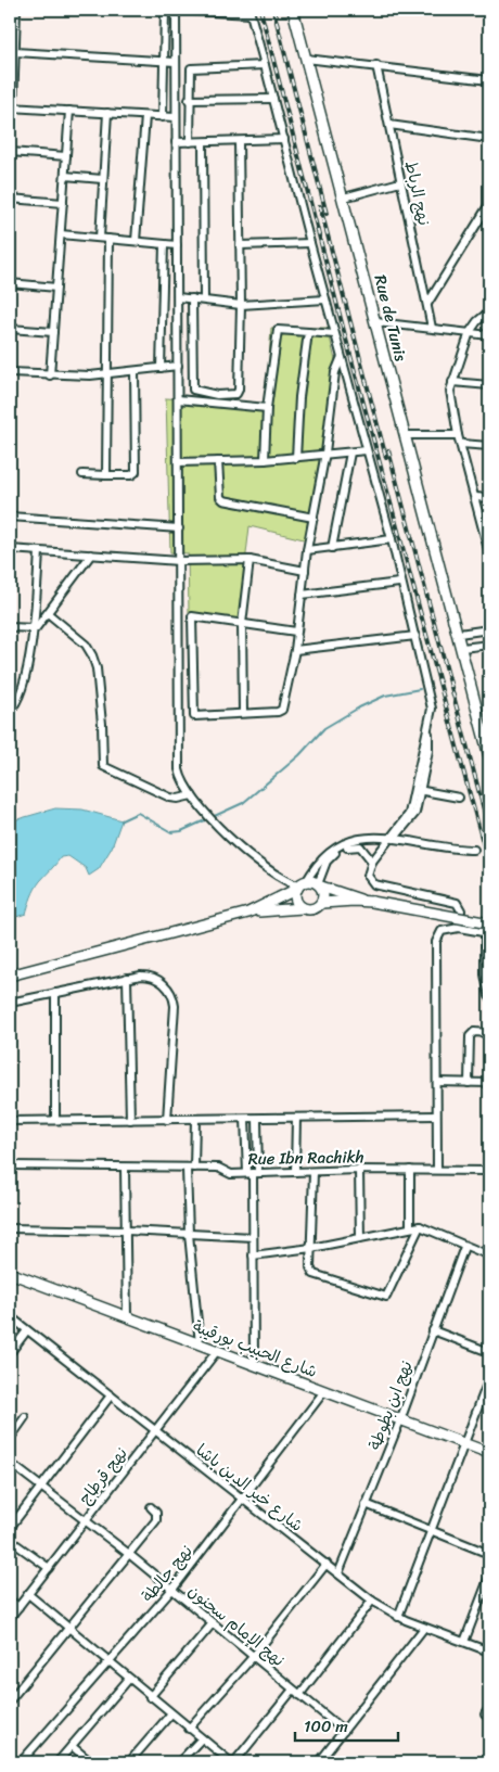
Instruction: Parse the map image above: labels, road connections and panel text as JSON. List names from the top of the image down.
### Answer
{
  "streets": {
    "street": [
      "نهج الرباط",
      "Rue de Tunis",
      "Rue Ibn Rachikh",
      "شارع الحبيب بورقيبة",
      "نهج ابن بطوطة",
      "نهج قرطاج",
      "شارع خير الدين باشا",
      "نهج جالطة",
      "نهج الإمام سحنون"
    ]
  },
  "crossings": [
    ["شارع الحبيب بورقيبة", "نهج ابن بطوطة"],
    ["شارع الحبيب بورقيبة", "نهج قرطاج"],
    ["شارع الحبيب بورقيبة", "نهج جالطة"],
    ["نهج ابن بطوطة", "شارع خير الدين باشا"],
    ["نهج قرطاج", "شارع خير الدين باشا"],
    ["نهج قرطاج", "نهج الإمام سحنون"],
    ["شارع خير الدين باشا", "نهج جالطة"],
    ["نهج جالطة", "نهج الإمام سحنون"]
  ],
  "scale_bar": "100 m"
}
